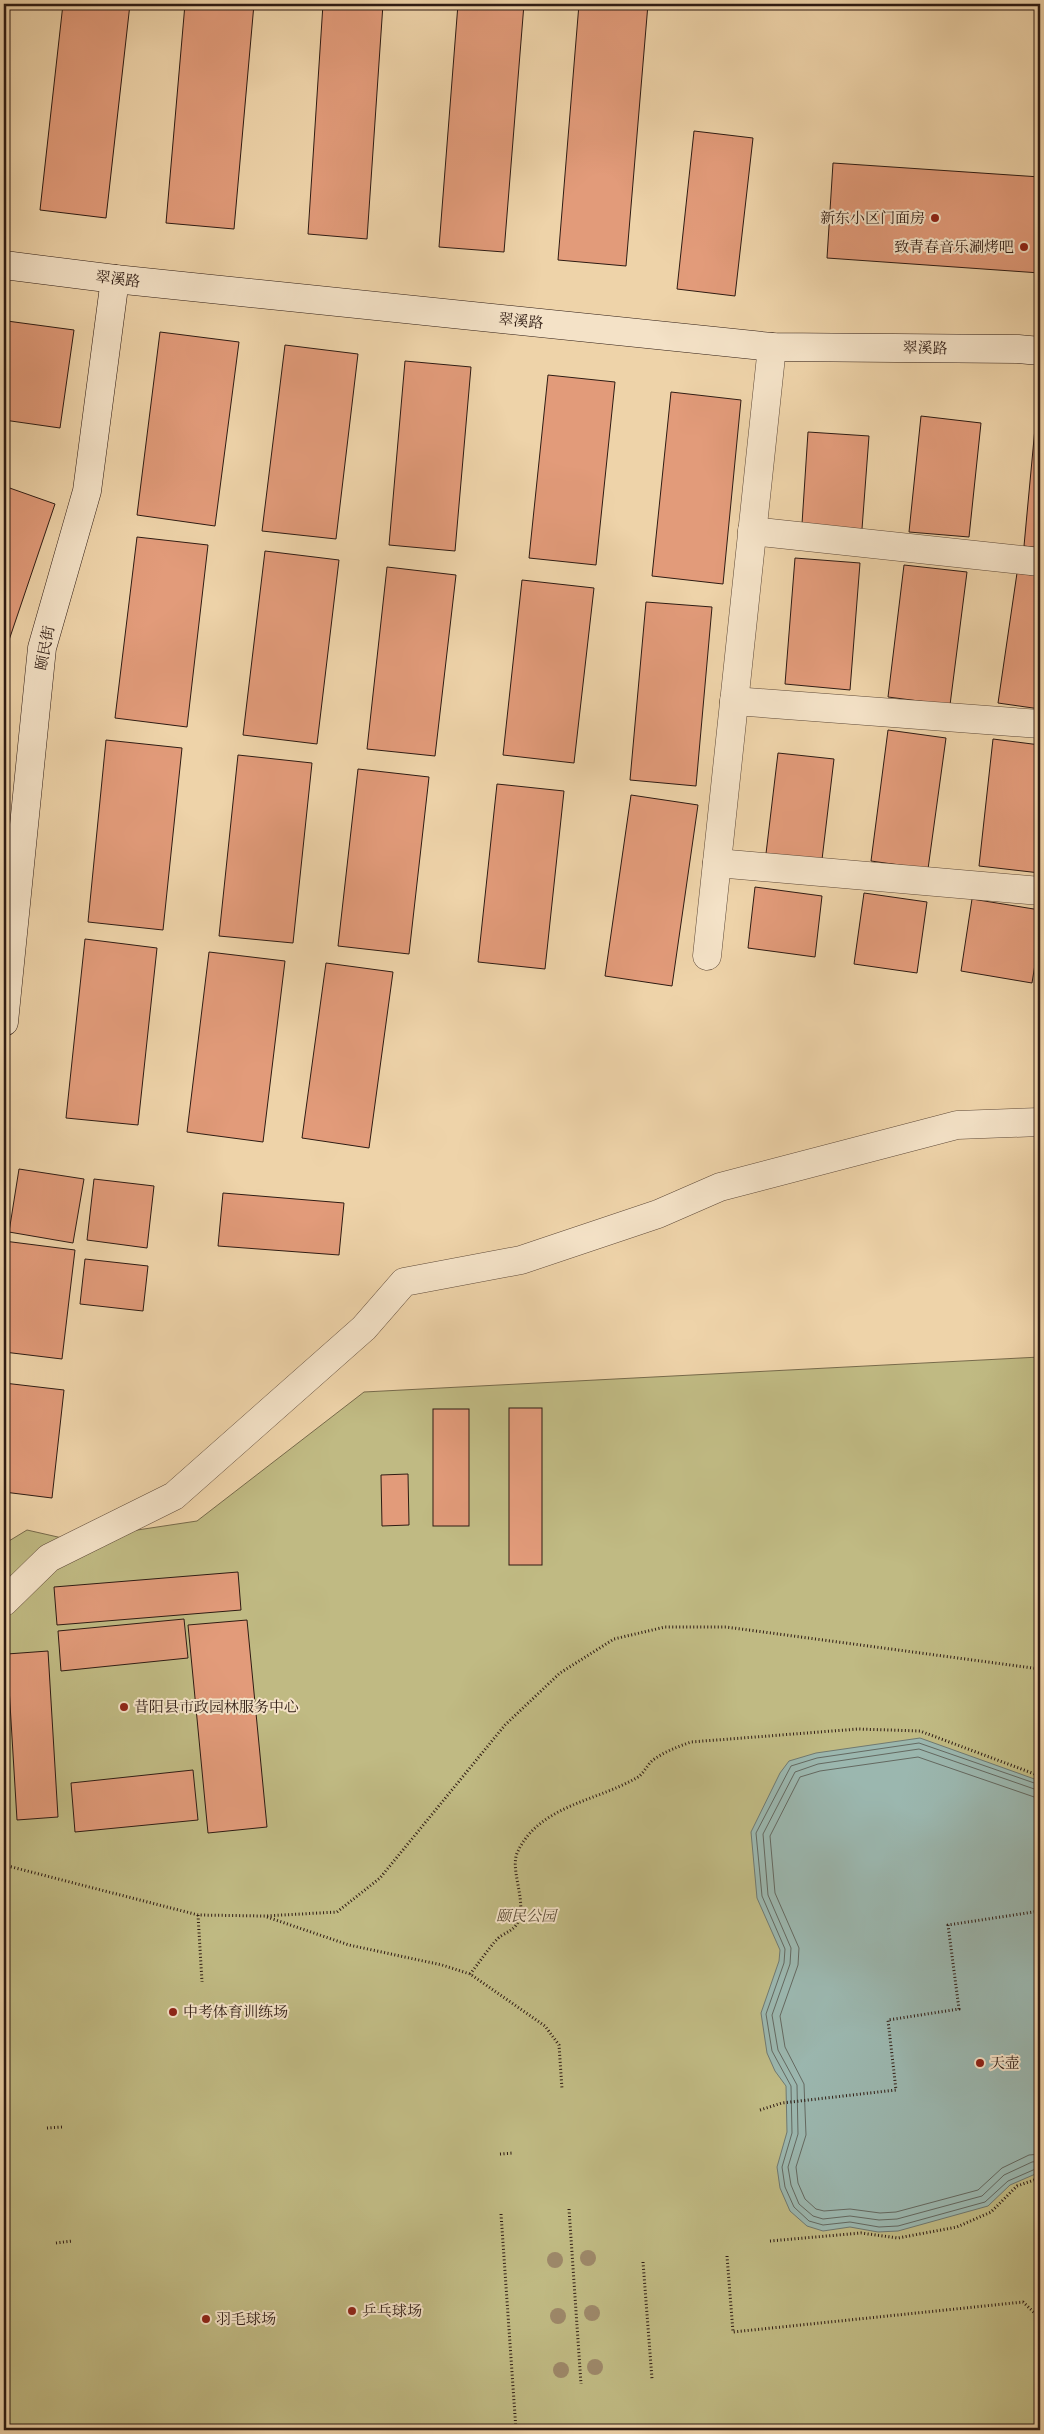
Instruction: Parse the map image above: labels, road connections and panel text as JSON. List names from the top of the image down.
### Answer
{
  "streets": {
    "street": ["翠溪路", "颐民街"]
  },
  "crossings": [
    ["翠溪路", "颐民街"]
  ],
  "parks": ["颐民公园"],
  "places": [
    "新东小区门面房",
    "致青春音乐涮烤吧",
    "昔阳县市政园林服务中心",
    "中考体育训练场",
    "天壶",
    "乒乓球场",
    "羽毛球场"
  ]
}
